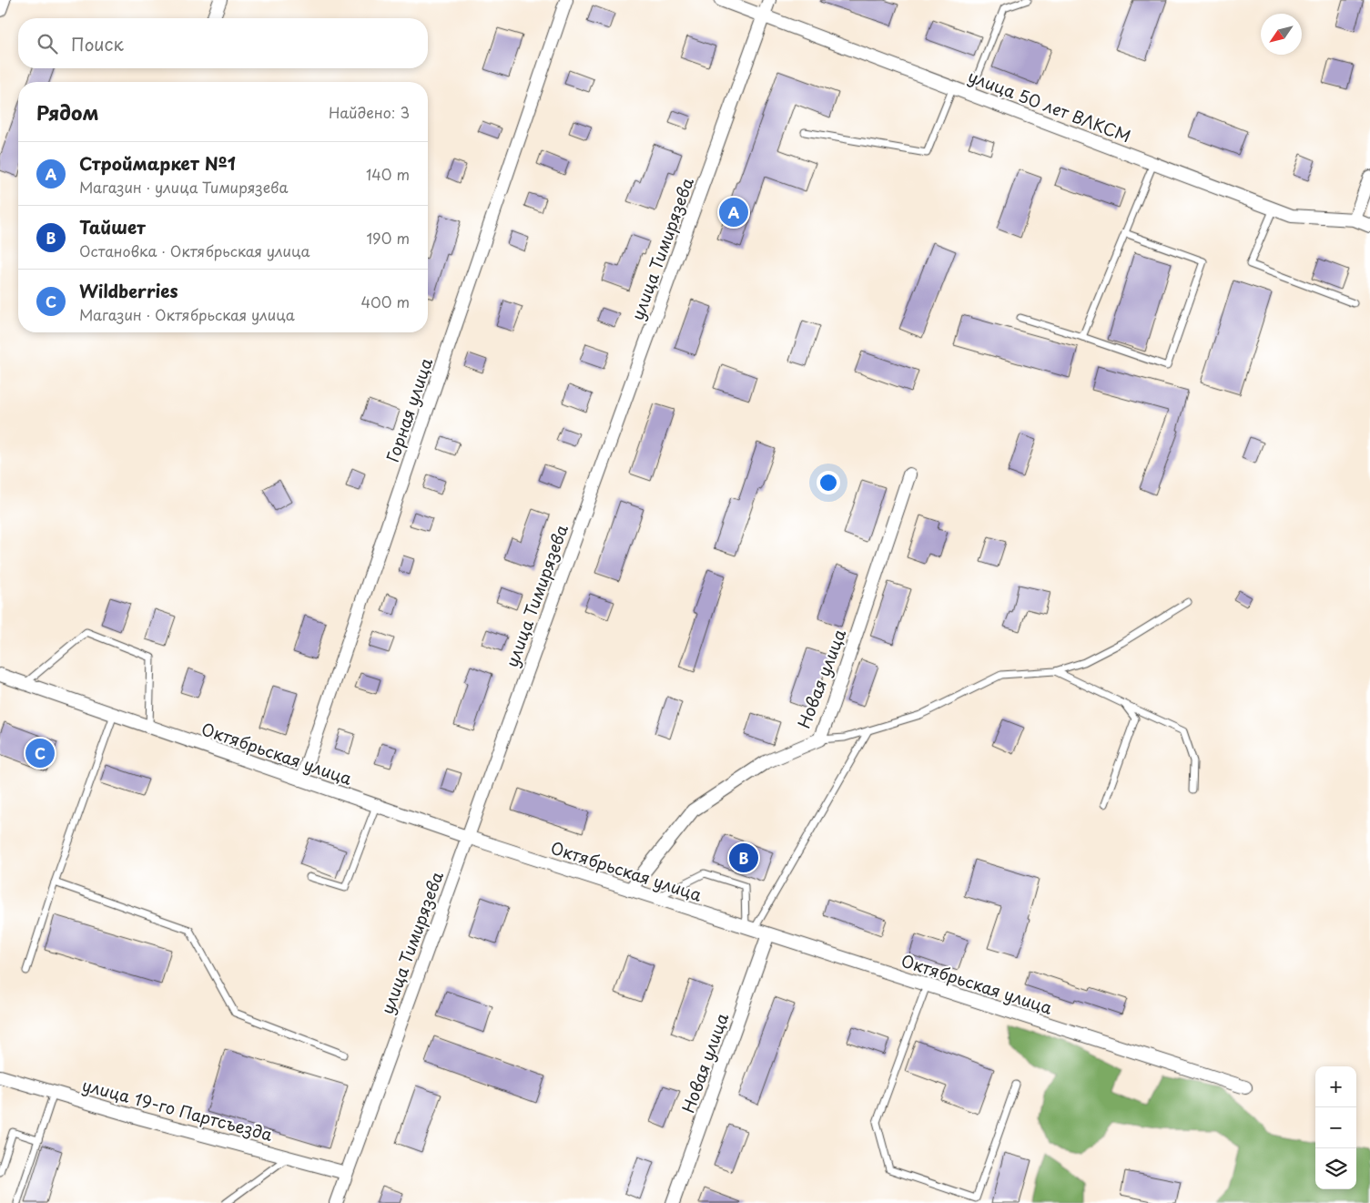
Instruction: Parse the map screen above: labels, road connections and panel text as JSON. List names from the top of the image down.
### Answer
{
  "streets": {
    "street": [
      "улица 50 лет ВЛКСМ",
      "улица Тимирязева",
      "Горная улица",
      "Новая улица",
      "Октябрьская улица",
      "улица 19-го Партсъезда"
    ]
  },
  "crossings": [
    ["улица 50 лет ВЛКСМ", "улица Тимирязева"],
    ["улица Тимирязева", "Октябрьская улица"],
    ["улица Тимирязева", "улица 19-го Партсъезда"],
    ["Горная улица", "Октябрьская улица"],
    ["Новая улица", "Октябрьская улица"]
  ],
  "north": "bottom left",
  "page": {
    "search": "Поиск",
    "heading": ["Рядом", "Найдено: 3"],
    "list": [
      {
        "mark": "A",
        "name": "Строймаркет №1",
        "note": "Магазин · улица Тимирязева",
        "value": "140 m"
      },
      {
        "mark": "B",
        "name": "Тайшет",
        "note": "Остановка · Октябрьская улица",
        "value": "190 m"
      },
      {
        "mark": "C",
        "name": "Wildberries",
        "note": "Магазин · Октябрьская улица",
        "value": "400 m"
      }
    ],
    "pins": ["A", "C", "B"],
    "map_buttons": ["+", "−"]
  }
}
